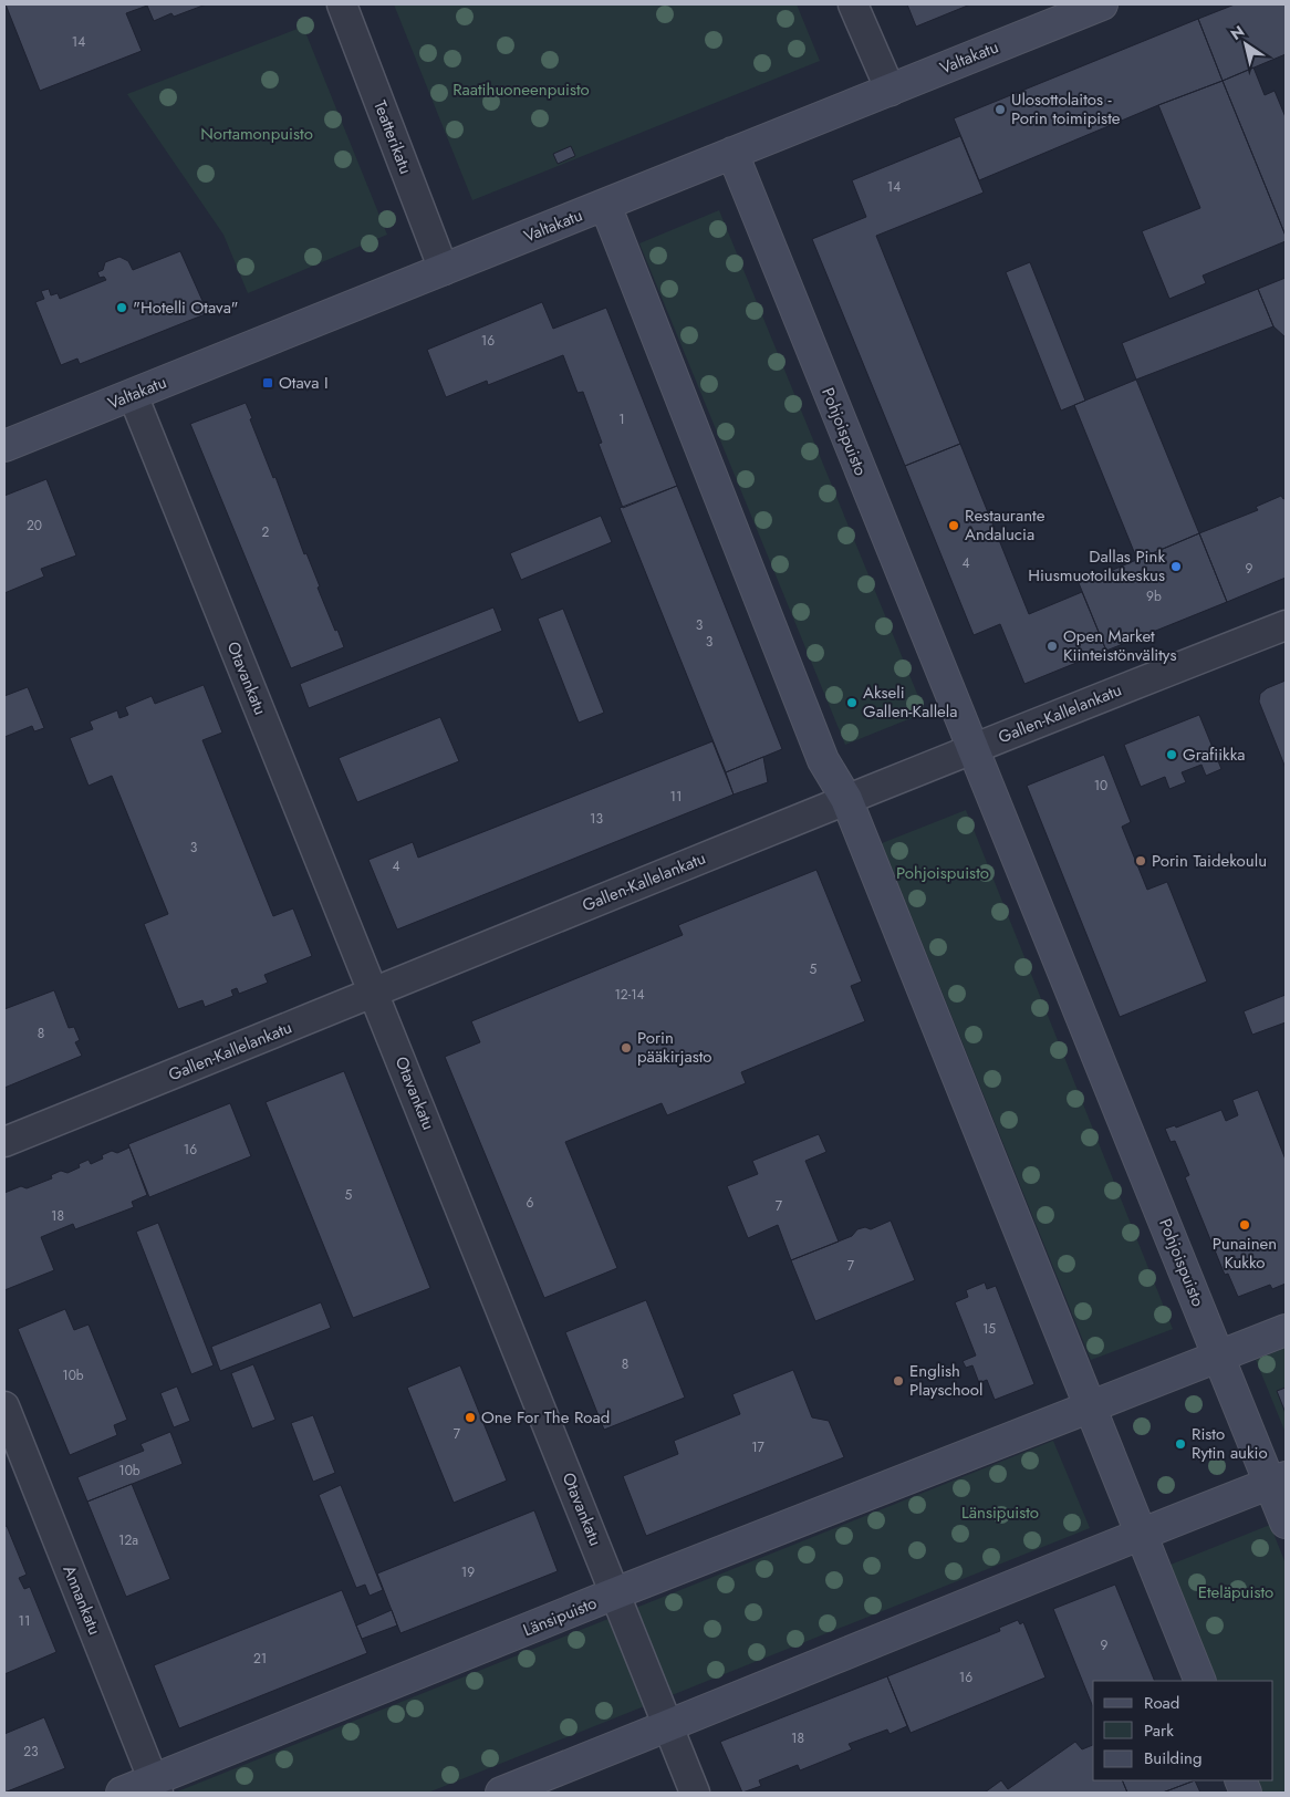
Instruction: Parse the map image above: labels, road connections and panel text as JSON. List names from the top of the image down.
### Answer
{
  "streets": {
    "street": [
      "Valtakatu",
      "Teatterikatu",
      "Pohjoispuisto",
      "Otavankatu",
      "Gallen-Kallelankatu",
      "Annankatu",
      "Länsipuisto"
    ]
  },
  "crossings": [
    ["Valtakatu", "Teatterikatu"],
    ["Valtakatu", "Pohjoispuisto"],
    ["Valtakatu", "Otavankatu"],
    ["Pohjoispuisto", "Gallen-Kallelankatu"],
    ["Pohjoispuisto", "Länsipuisto"],
    ["Otavankatu", "Gallen-Kallelankatu"],
    ["Otavankatu", "Länsipuisto"],
    ["Annankatu", "Länsipuisto"]
  ],
  "parks": [
    "Raatihuoneenpuisto",
    "Nortamonpuisto",
    "Pohjoispuisto",
    "Länsipuisto",
    "Eteläpuisto"
  ],
  "places": {
    "other": [
      "Ulosottolaitos - Porin toimipiste",
      "\"Hotelli Otava\"",
      "Restaurante Andalucia",
      "Dallas Pink Hiusmuotoilukeskus",
      "Open Market Kiinteistönvälitys",
      "Akseli Gallen-Kallela",
      "Grafiikka",
      "Porin Taidekoulu",
      "Porin pääkirjasto",
      "Punainen Kukko",
      "English Playschool",
      "One For The Road",
      "Risto Rytin aukio"
    ],
    "transit": ["Otava I"]
  },
  "house_numbers": [
    "14",
    "14",
    "16",
    "1",
    "20",
    "2",
    "4",
    "9",
    "9b",
    "3",
    "3",
    "10",
    "11",
    "13",
    "3",
    "4",
    "5",
    "12-14",
    "8",
    "16",
    "5",
    "6",
    "7",
    "18",
    "7",
    "15",
    "8",
    "10b",
    "7",
    "17",
    "10b",
    "12a",
    "19",
    "11",
    "9",
    "21",
    "16",
    "18",
    "23"
  ],
  "legend": ["Road", "Park", "Building"],
  "north": "top left"
}
